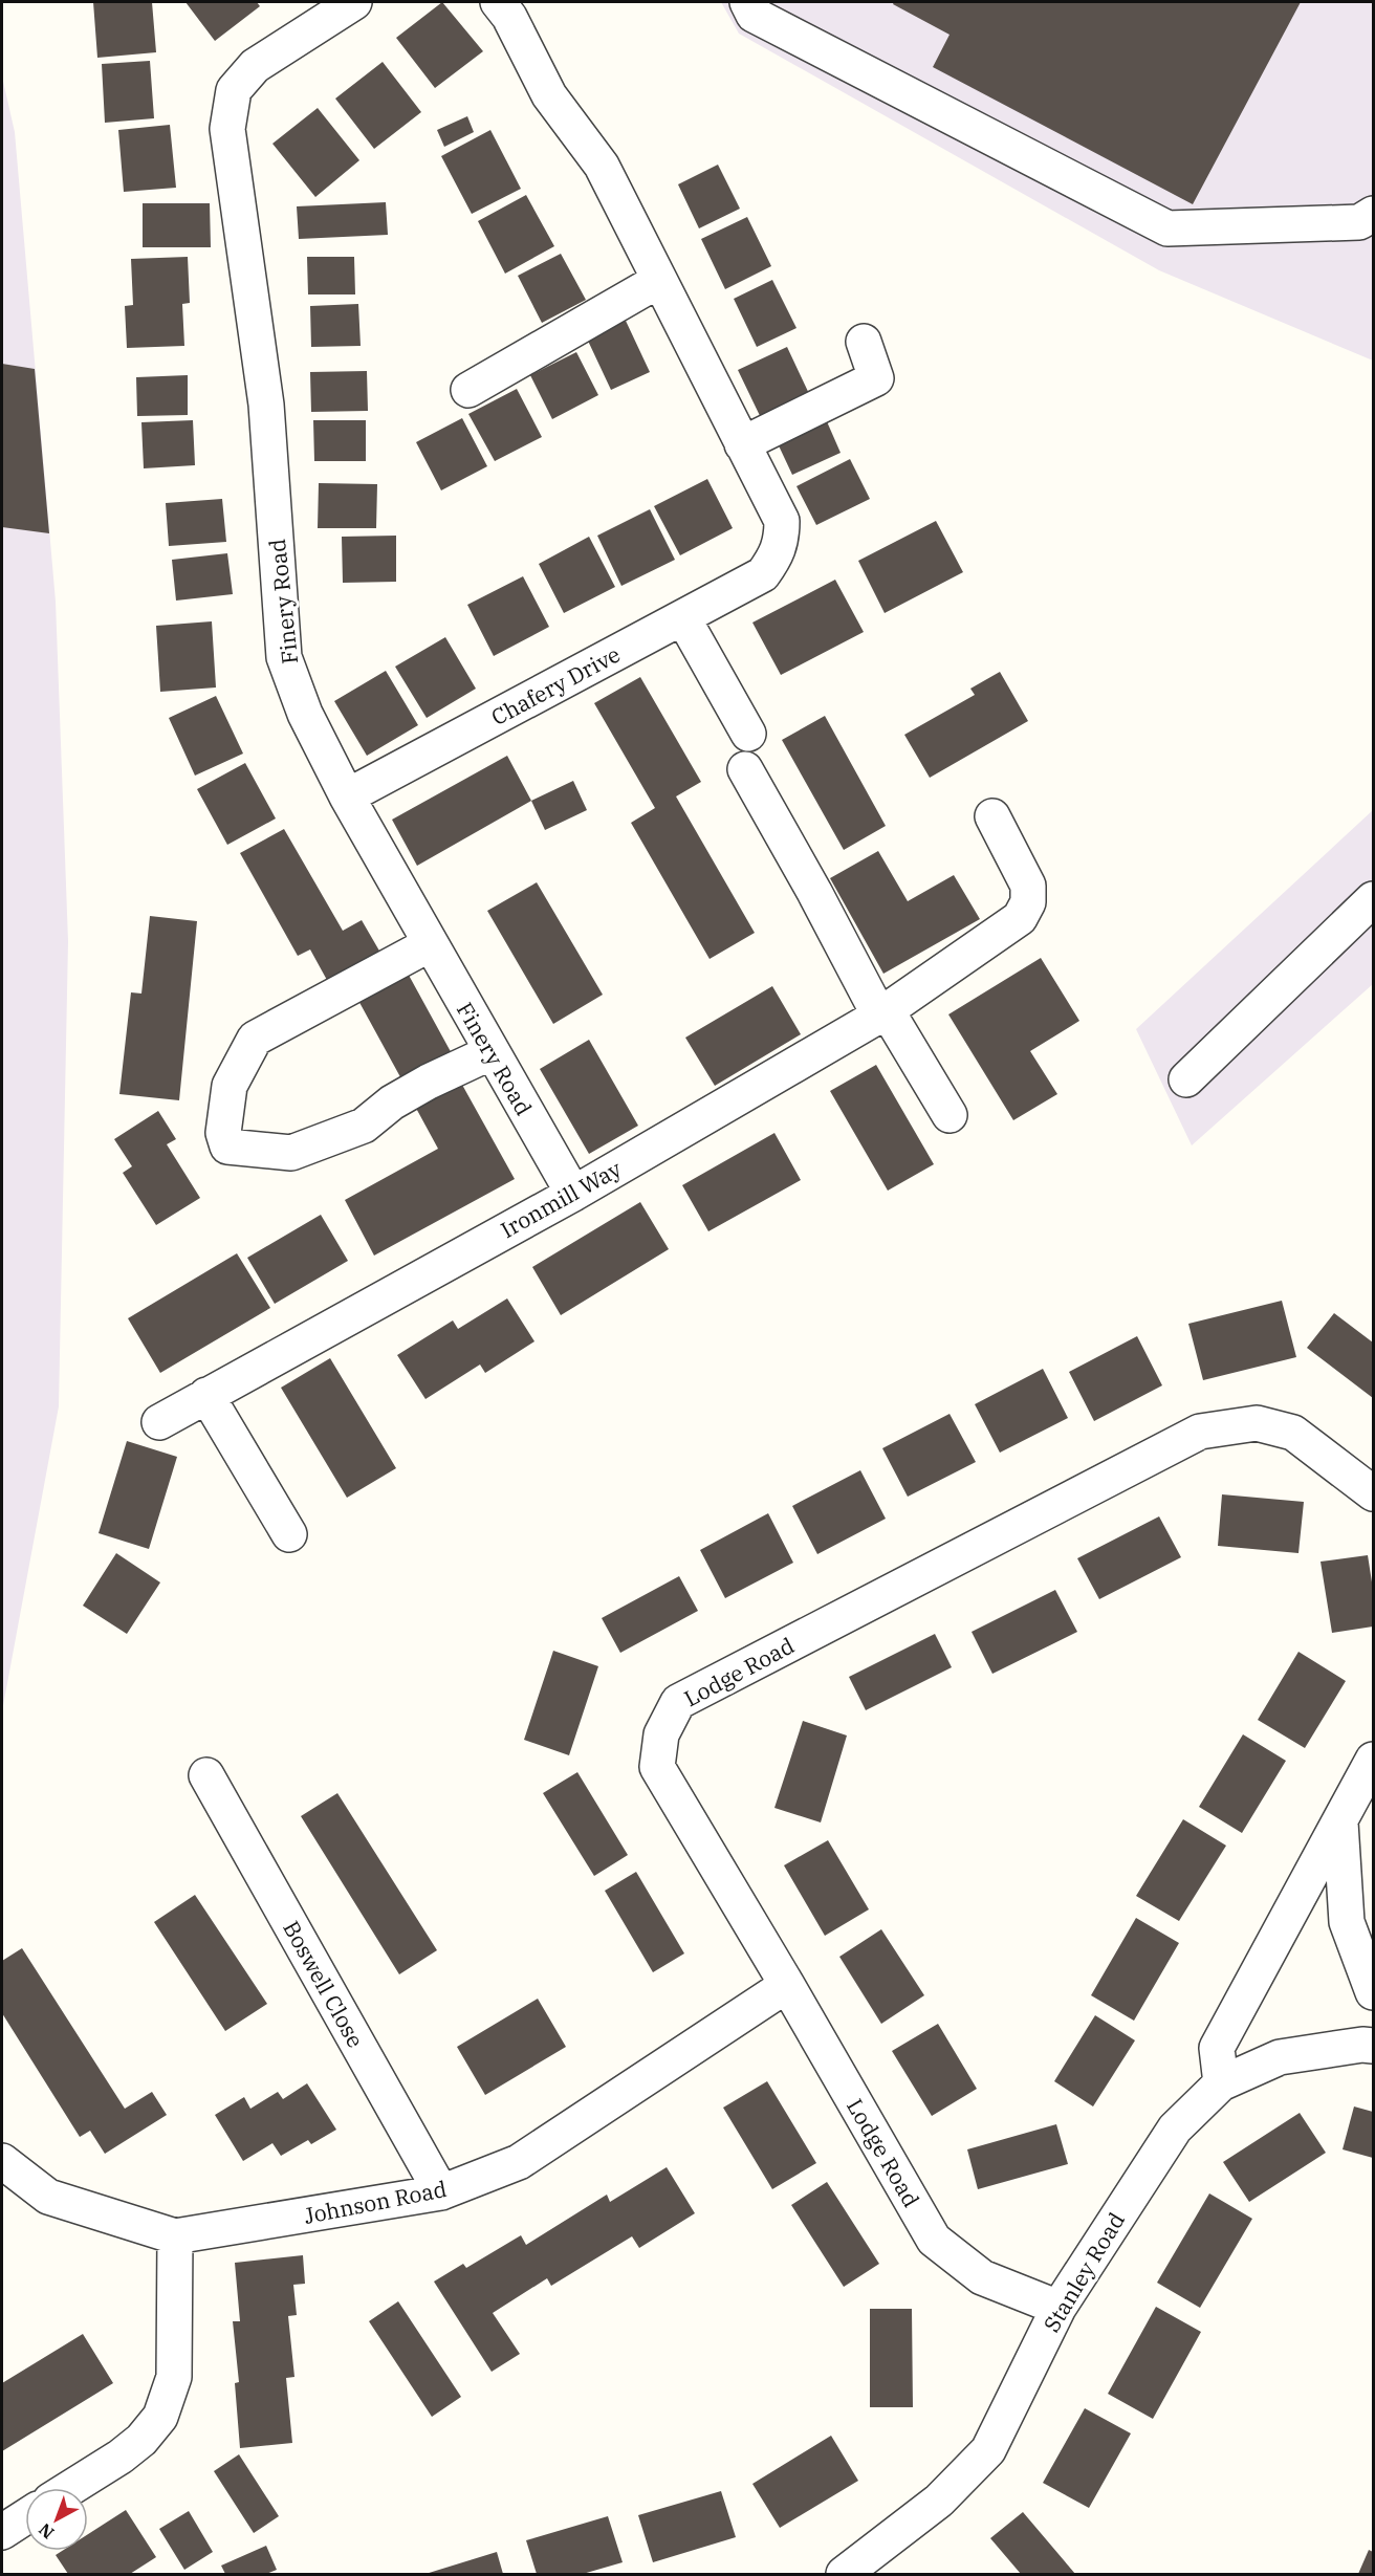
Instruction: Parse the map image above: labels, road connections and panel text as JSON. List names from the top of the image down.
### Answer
{
  "streets": {
    "street": [
      "Finery Road",
      "Chafery Drive",
      "Ironmill Way",
      "Lodge Road",
      "Boswell Close",
      "Johnson Road",
      "Stanley Road"
    ]
  },
  "crossings": [
    ["Finery Road", "Chafery Drive"],
    ["Finery Road", "Ironmill Way"],
    ["Lodge Road", "Johnson Road"],
    ["Lodge Road", "Stanley Road"],
    ["Boswell Close", "Johnson Road"]
  ],
  "north": "bottom left"
}
